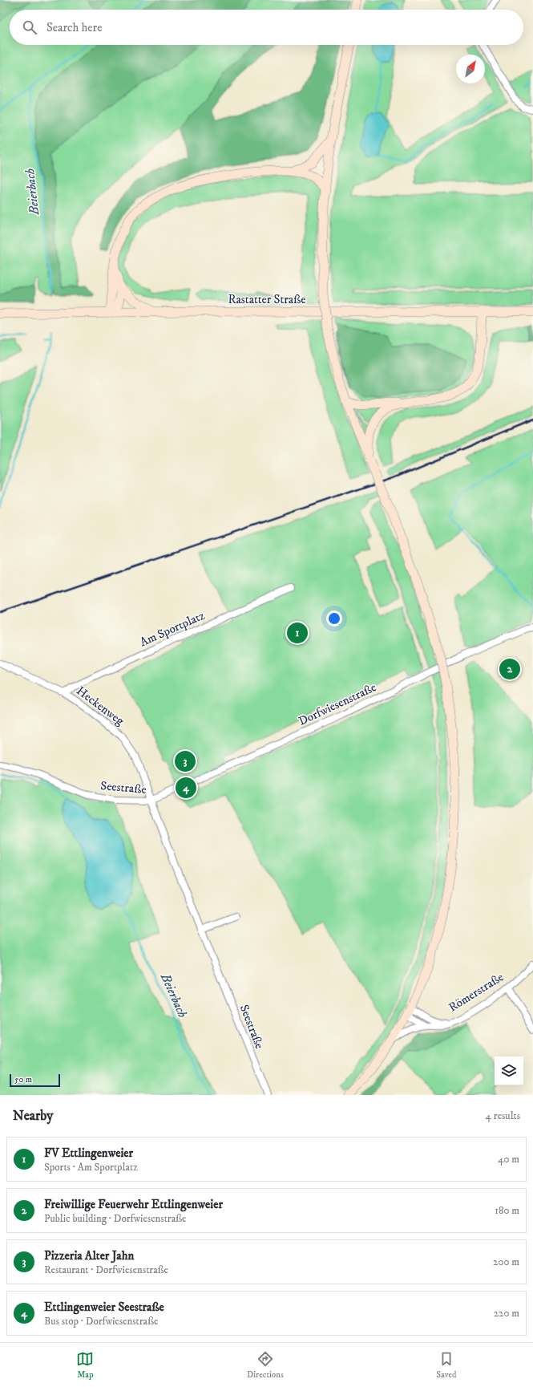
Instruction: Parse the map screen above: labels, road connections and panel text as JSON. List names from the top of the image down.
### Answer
{
  "streets": {
    "main road": ["Rastatter Straße", "Römerstraße"],
    "street": [
      "Am Sportplatz",
      "Dorfwiesenstraße",
      "Heckenweg",
      "Seestraße"
    ]
  },
  "crossings": [
    ["Am Sportplatz", "Heckenweg"],
    ["Dorfwiesenstraße", "Heckenweg"],
    ["Dorfwiesenstraße", "Seestraße"],
    ["Heckenweg", "Seestraße"]
  ],
  "water": ["Beierbach"],
  "scale_bar": "50 m",
  "north": "top right",
  "page": {
    "search": "Search here",
    "pins": [
      "1",
      "2",
      "3",
      "4"
    ],
    "scale": "50 m",
    "heading": ["Nearby", "4 results"],
    "list": [
      {
        "mark": "1",
        "name": "FV Ettlingenweier",
        "note": "Sports · Am Sportplatz",
        "value": "40 m"
      },
      {
        "mark": "2",
        "name": "Freiwillige Feuerwehr Ettlingenweier",
        "note": "Public building · Dorfwiesenstraße",
        "value": "180 m"
      },
      {
        "mark": "3",
        "name": "Pizzeria Alter Jahn",
        "note": "Restaurant · Dorfwiesenstraße",
        "value": "200 m"
      },
      {
        "mark": "4",
        "name": "Ettlingenweier Seestraße",
        "note": "Bus stop · Dorfwiesenstraße",
        "value": "220 m"
      }
    ],
    "nav": ["Map", "Directions", "Saved"]
  }
}
